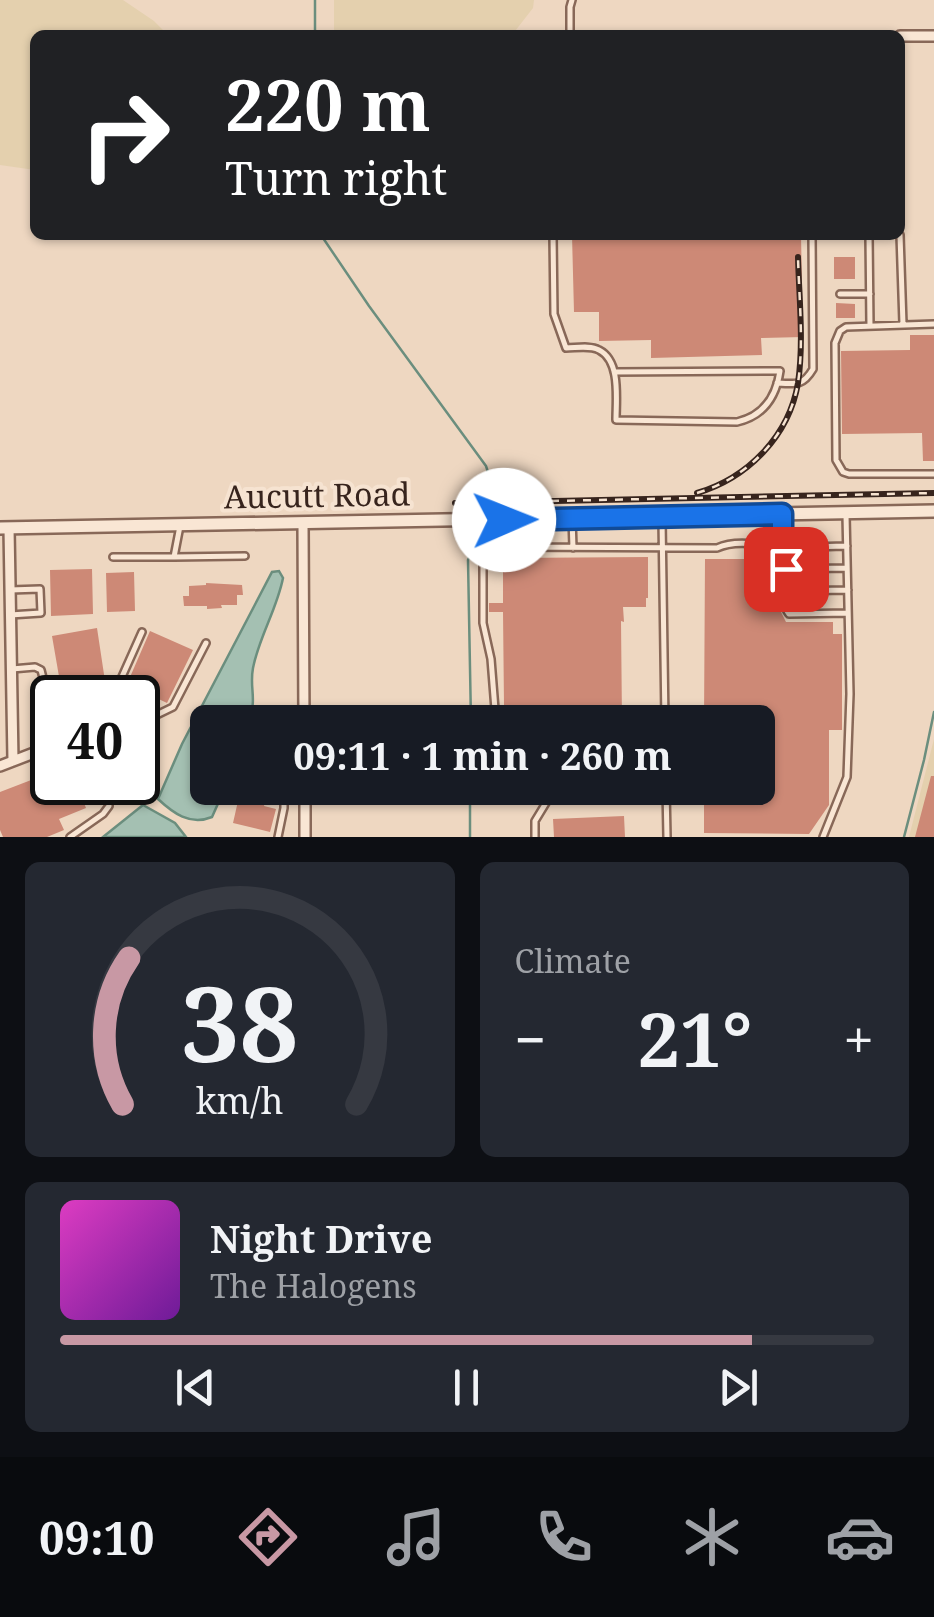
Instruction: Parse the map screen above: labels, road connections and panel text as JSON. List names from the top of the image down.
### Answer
{
  "streets": {
    "street": ["Aucutt Road"]
  },
  "page": {
    "turn": ["220 m", "Turn right"],
    "limit": "40",
    "trip": "09:11 · 1 min · 260 m",
    "tile": "Climate",
    "heat": ["−", "21°", "+"],
    "song": ["Night Drive", "The Halogens"],
    "tabs": "09:10",
    "gauge": ["38", "km/h"]
  }
}
